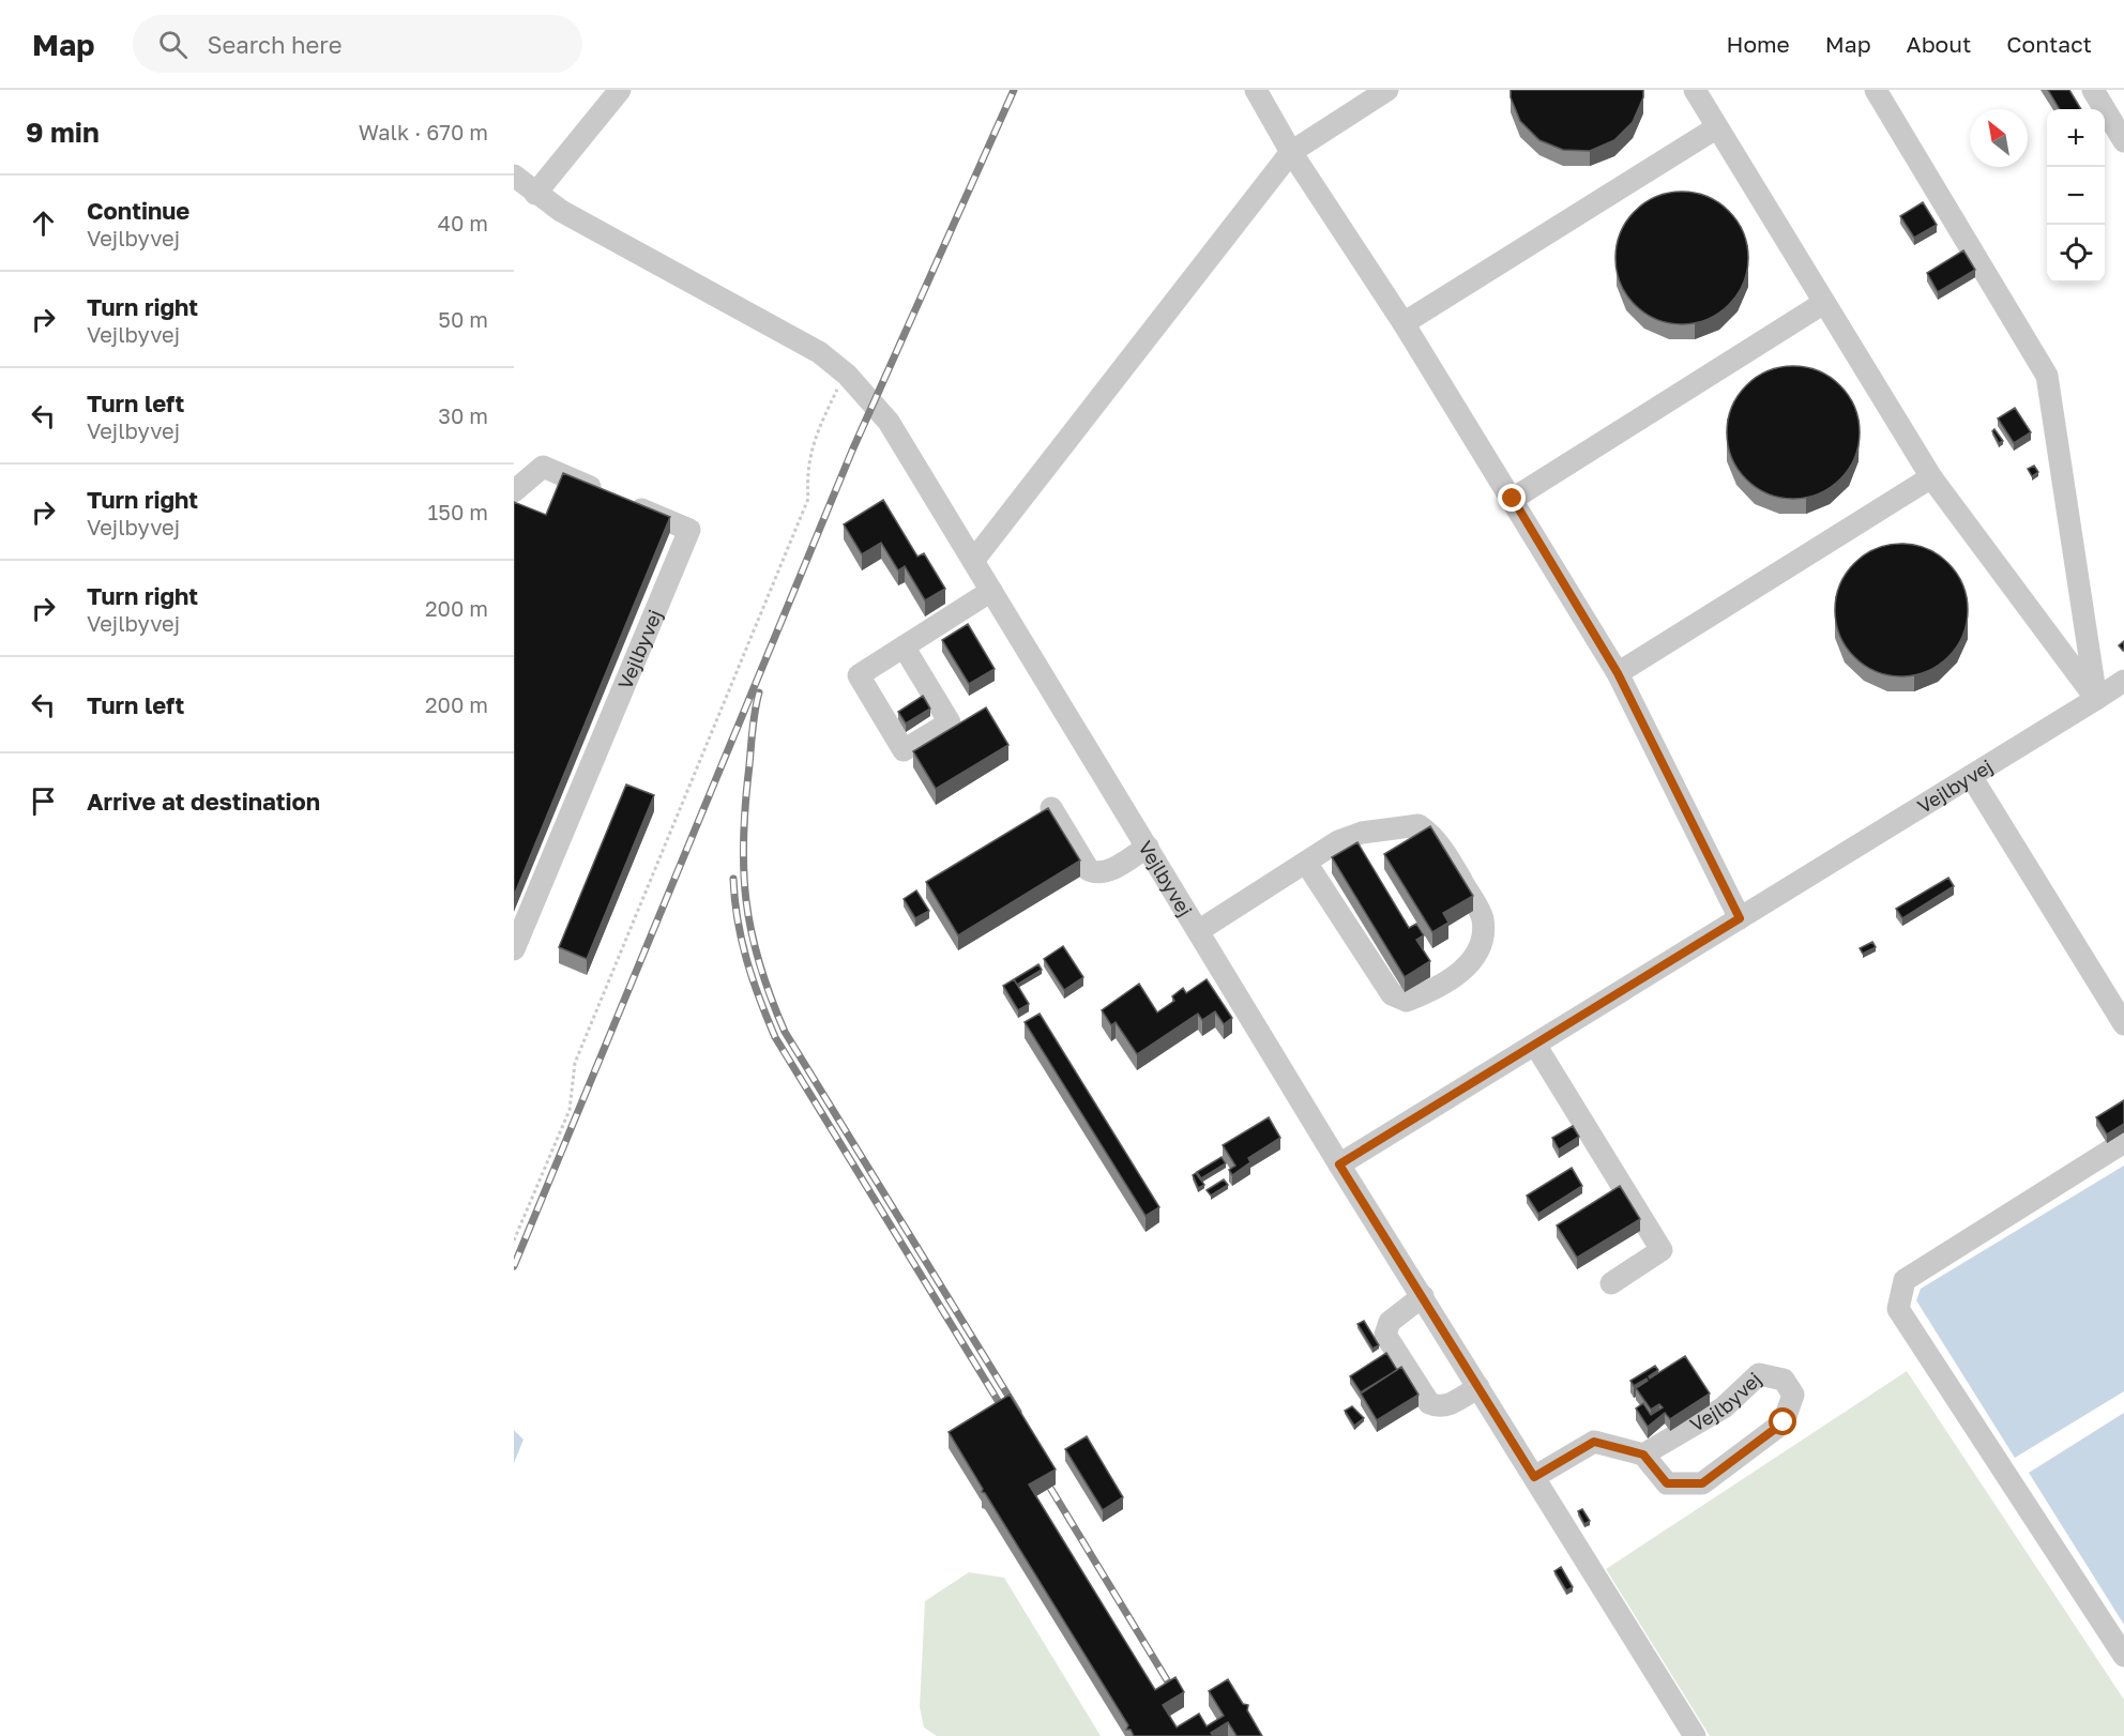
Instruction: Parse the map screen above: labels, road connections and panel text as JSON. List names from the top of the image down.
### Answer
{
  "streets": {
    "street": ["Vejlbyvej"]
  },
  "north": "top left",
  "page": {
    "header": "Map",
    "search": "Search here",
    "nav": [
      "Home",
      "Map",
      "About",
      "Contact"
    ],
    "heading": ["9 min", "Walk · 670 m"],
    "map_buttons": ["+", "−"],
    "list": [
      ["Continue", "Vejlbyvej", "40 m"],
      ["Turn right", "Vejlbyvej", "50 m"],
      ["Turn left", "Vejlbyvej", "30 m"],
      ["Turn right", "Vejlbyvej", "150 m"],
      ["Turn right", "Vejlbyvej", "200 m"],
      ["Turn left", "200 m"],
      "Arrive at destination"
    ]
  }
}
